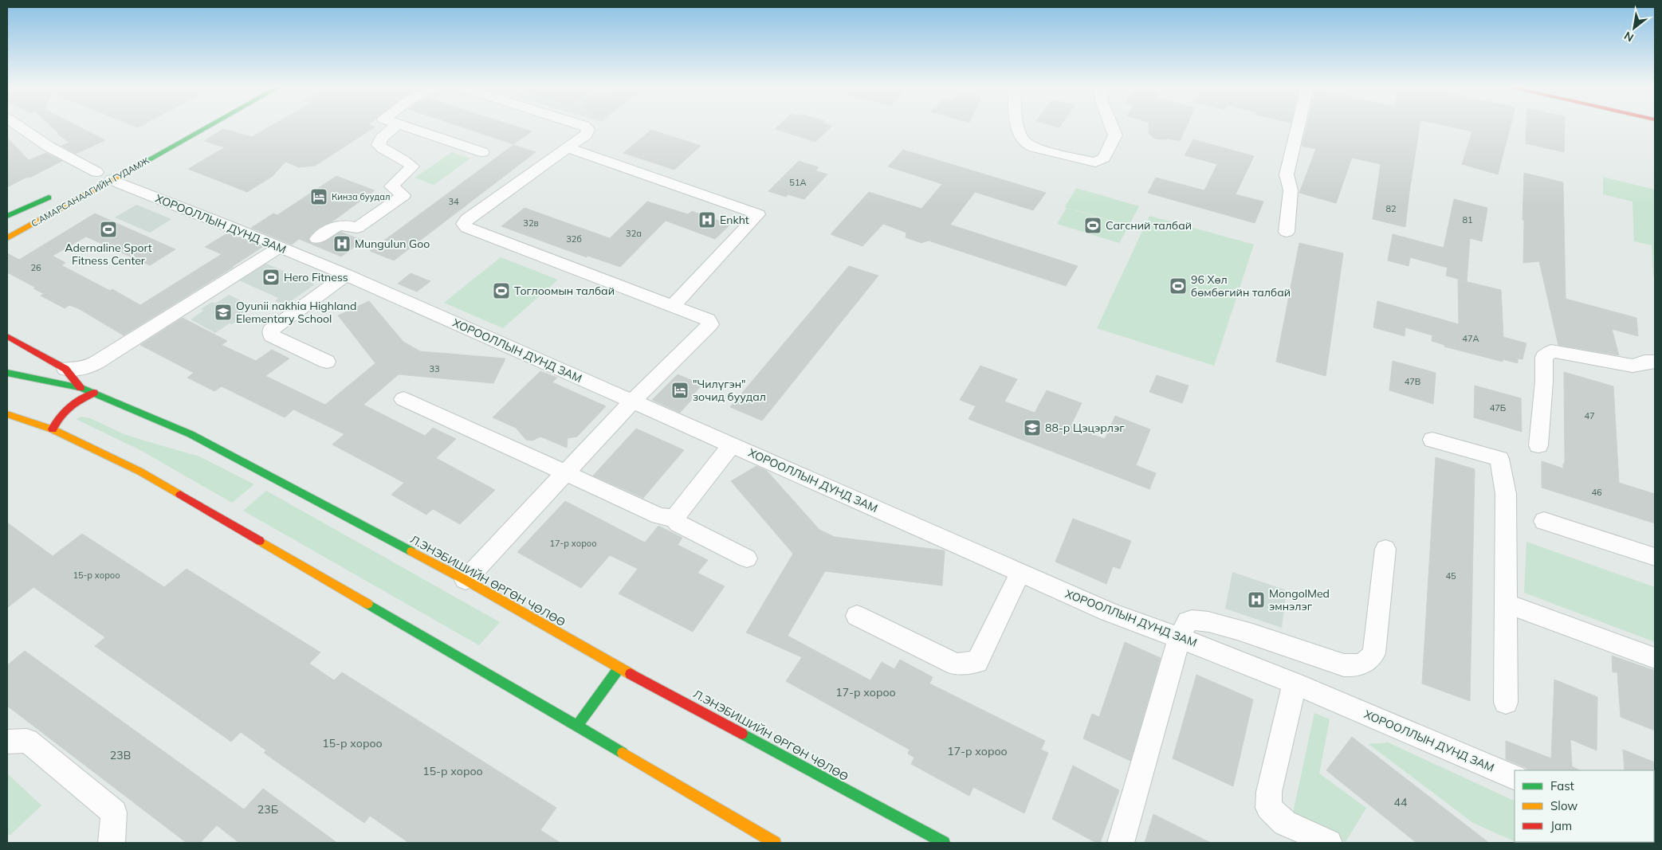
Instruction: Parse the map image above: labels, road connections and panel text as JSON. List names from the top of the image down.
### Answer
{
  "streets": {
    "main road": ["С.АМАРСАНААГИЙН ГУДАМЖ", "Л.ЭНЭБИШИЙН ӨРГӨН ЧӨЛӨӨ"],
    "street": ["ХОРООЛЛЫН ДУНД ЗАМ"]
  },
  "crossings": [
    ["С.АМАРСАНААГИЙН ГУДАМЖ", "ХОРООЛЛЫН ДУНД ЗАМ"]
  ],
  "places": {
    "hotel": ["Кинза буудал", "\"Чилүгэн\" зочид буудал"],
    "hospital": ["Enkht", "Mungulun Goo", "MongolMed эмнэлэг"],
    "sports": [
      "Сагсний талбай",
      "Adernaline Sport Fitness Center",
      "Hero Fitness",
      "96 Хөл бөмбөгийн талбай",
      "Тоглоомын талбай"
    ],
    "school or university": ["Oyunii nakhia Highland Elementary School", "88-р Цэцэрлэг"]
  },
  "house_numbers": [
    "51А",
    "34",
    "82",
    "81",
    "32в",
    "32а",
    "32б",
    "26",
    "47А",
    "33",
    "47В",
    "47Б",
    "47",
    "46",
    "17-р хороо",
    "15-р хороо",
    "45",
    "17-р хороо",
    "15-р хороо",
    "17-р хороо",
    "23В",
    "15-р хороо",
    "44",
    "23Б"
  ],
  "legend": ["Fast", "Slow", "Jam"],
  "north": "bottom left"
}
